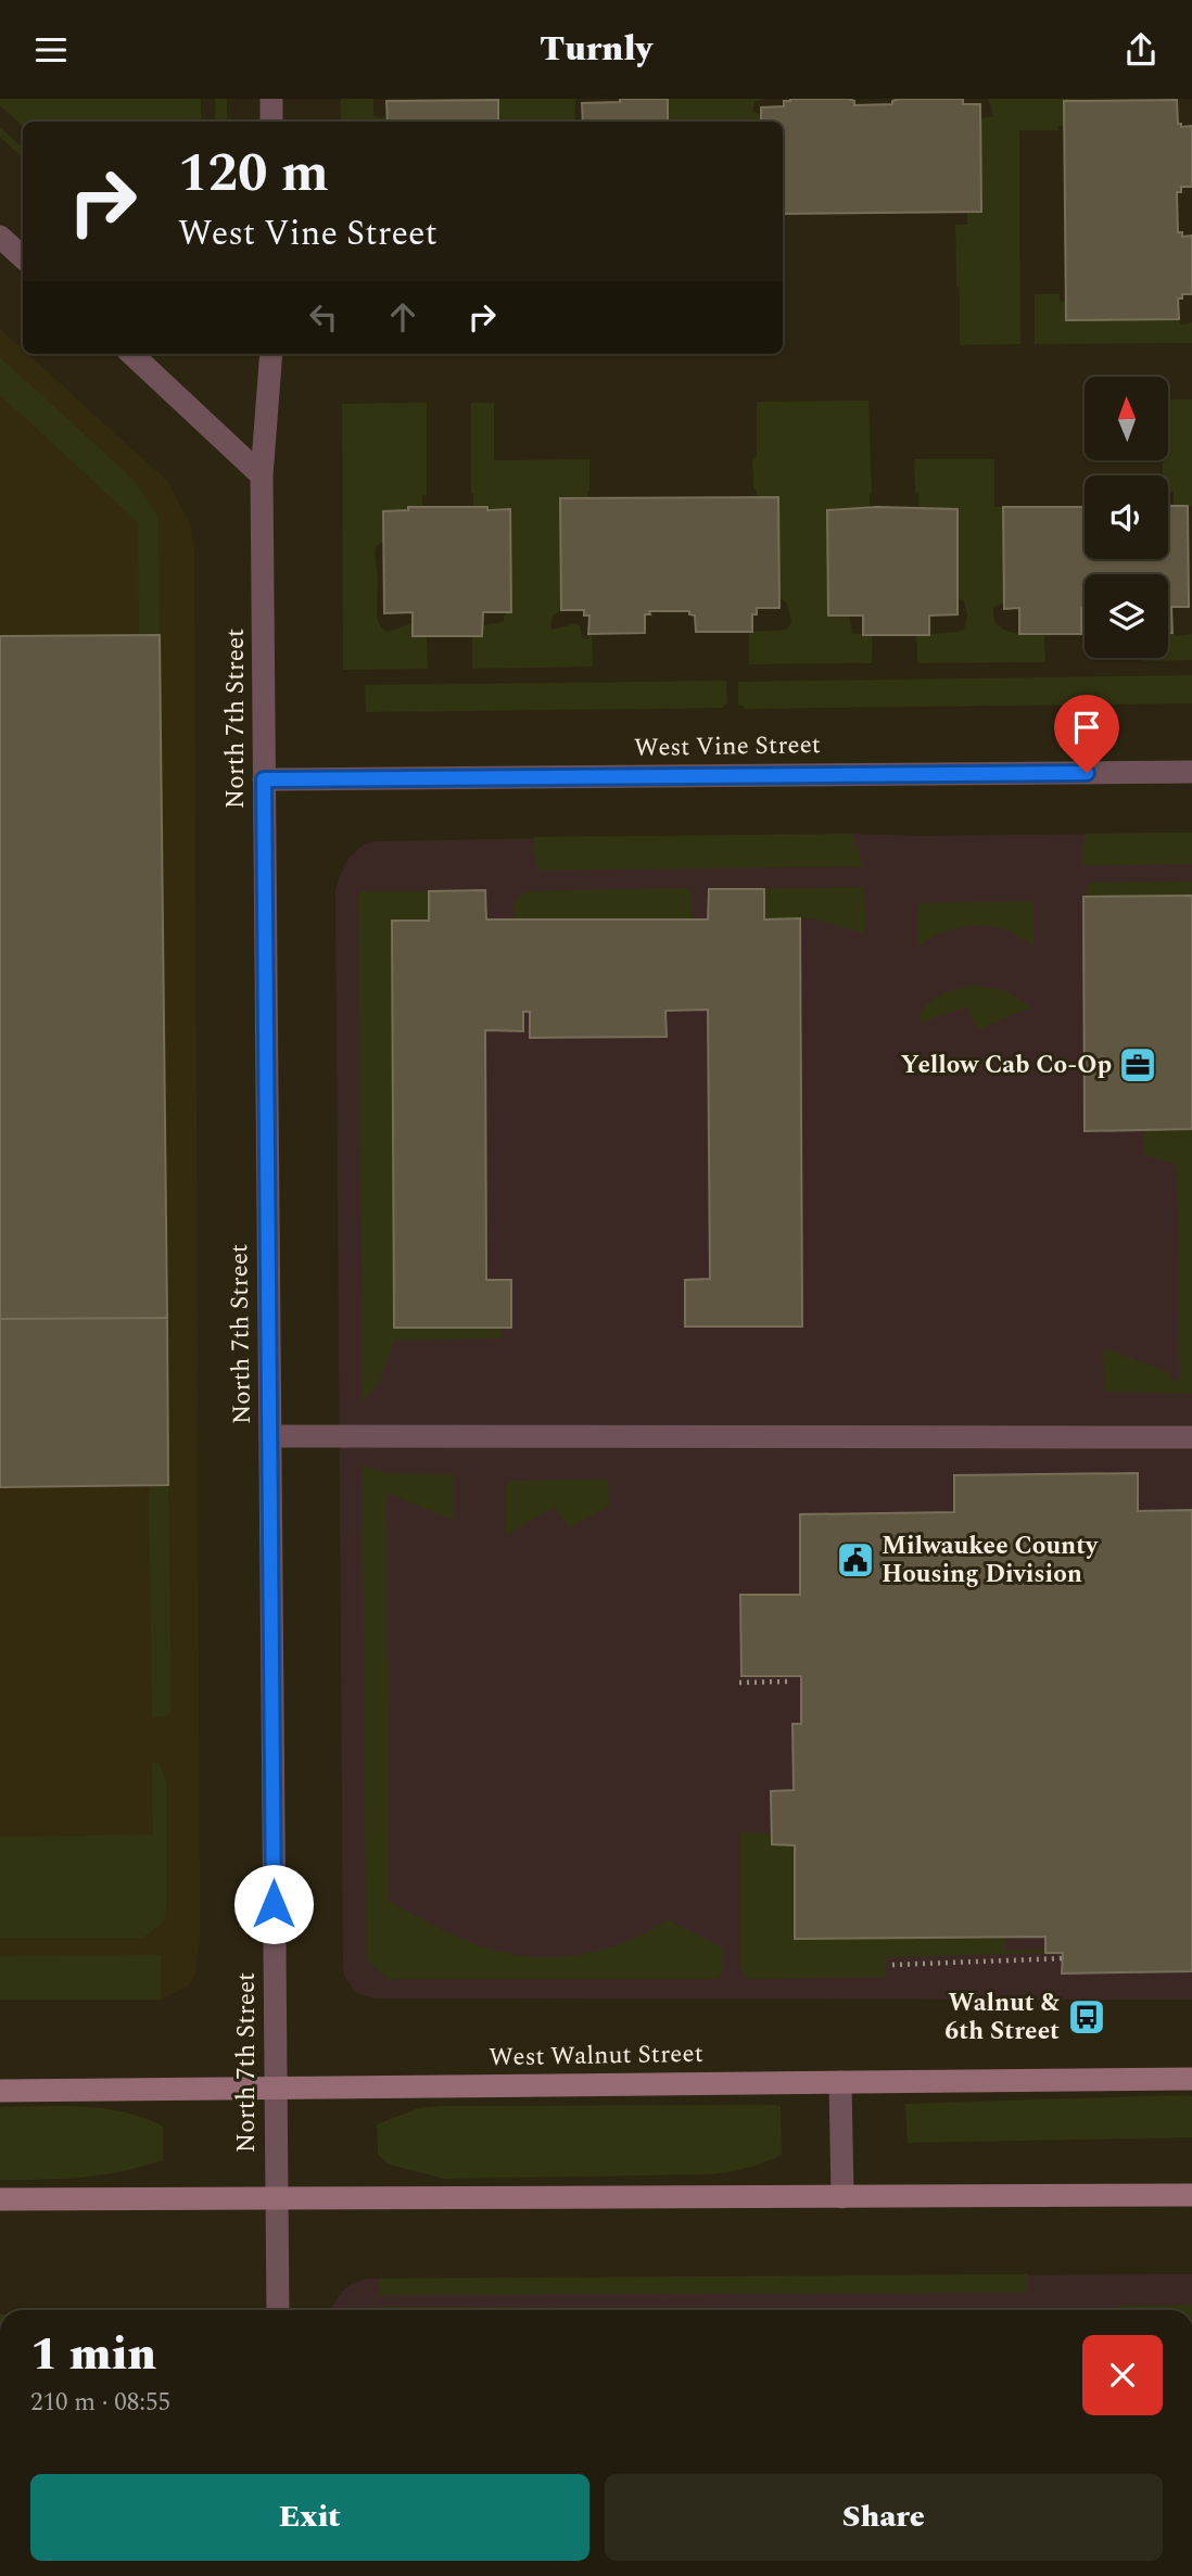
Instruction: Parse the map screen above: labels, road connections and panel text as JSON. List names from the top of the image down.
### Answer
{
  "streets": {
    "main road": ["West Walnut Street"],
    "street": ["North 7th Street", "West Vine Street"]
  },
  "crossings": [
    ["North 7th Street", "West Vine Street"],
    ["North 7th Street", "West Walnut Street"]
  ],
  "places": {
    "office": ["Yellow Cab Co-Op"],
    "public building": ["Milwaukee County Housing Division"],
    "bus stop": ["Walnut & 6th Street"]
  },
  "north": "top",
  "page": {
    "header": "Turnly",
    "turn": ["120 m", "West Vine Street"],
    "heading": ["1 min", "210 m · 08:55"],
    "buttons": ["Exit", "Share"]
  }
}
